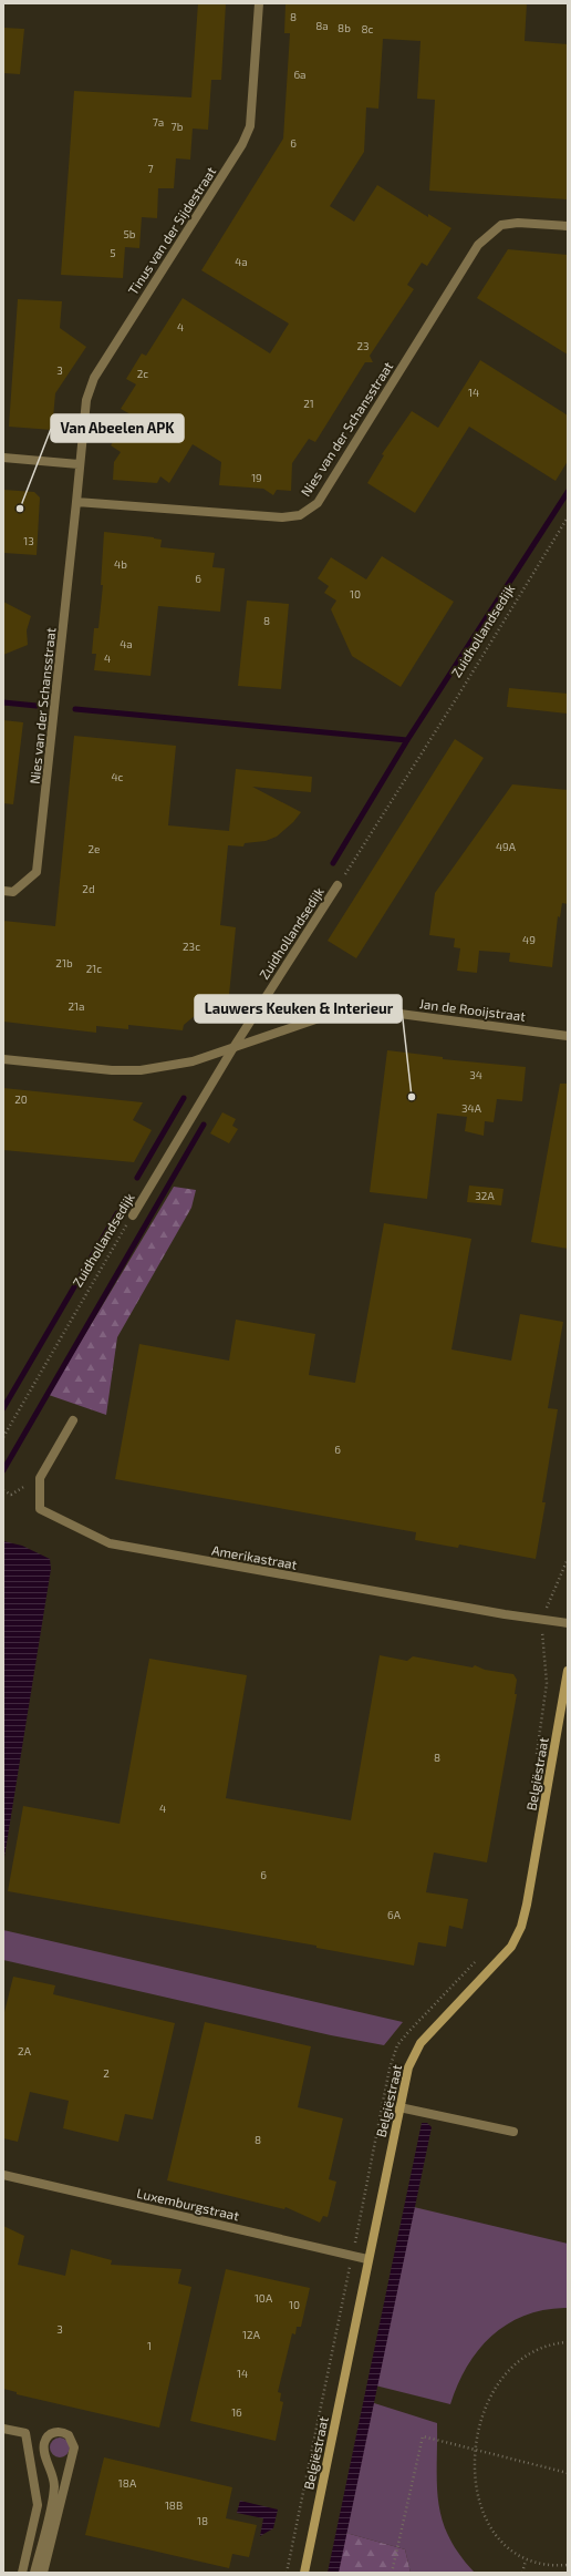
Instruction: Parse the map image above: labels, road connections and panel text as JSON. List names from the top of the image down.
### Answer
{
  "streets": {
    "main road": ["Belgiëstraat"],
    "street": [
      "Tinus van der Sijdestraat",
      "Nies van der Schansstraat",
      "Zuidhollandsedijk",
      "Jan de Rooijstraat",
      "Amerikastraat",
      "Luxemburgstraat"
    ]
  },
  "crossings": [
    ["Tinus van der Sijdestraat", "Nies van der Schansstraat"],
    ["Zuidhollandsedijk", "Jan de Rooijstraat"],
    ["Belgiëstraat", "Luxemburgstraat"]
  ],
  "places": ["Van Abeelen APK", "Lauwers Keuken & Interieur"],
  "house_numbers": [
    "8",
    "8a",
    "8b",
    "8c",
    "6a",
    "7a",
    "7b",
    "6",
    "7",
    "5b",
    "5",
    "4a",
    "4",
    "23",
    "3",
    "2c",
    "14",
    "21",
    "19",
    "13",
    "4b",
    "6",
    "10",
    "8",
    "4a",
    "4",
    "4c",
    "49A",
    "2e",
    "2d",
    "49",
    "23c",
    "21b",
    "21c",
    "21a",
    "34",
    "20",
    "34A",
    "32A",
    "6",
    "8",
    "4",
    "6",
    "6A",
    "2A",
    "2",
    "8",
    "10A",
    "10",
    "3",
    "12A",
    "1",
    "14",
    "16",
    "18A",
    "18B",
    "18"
  ]
}
